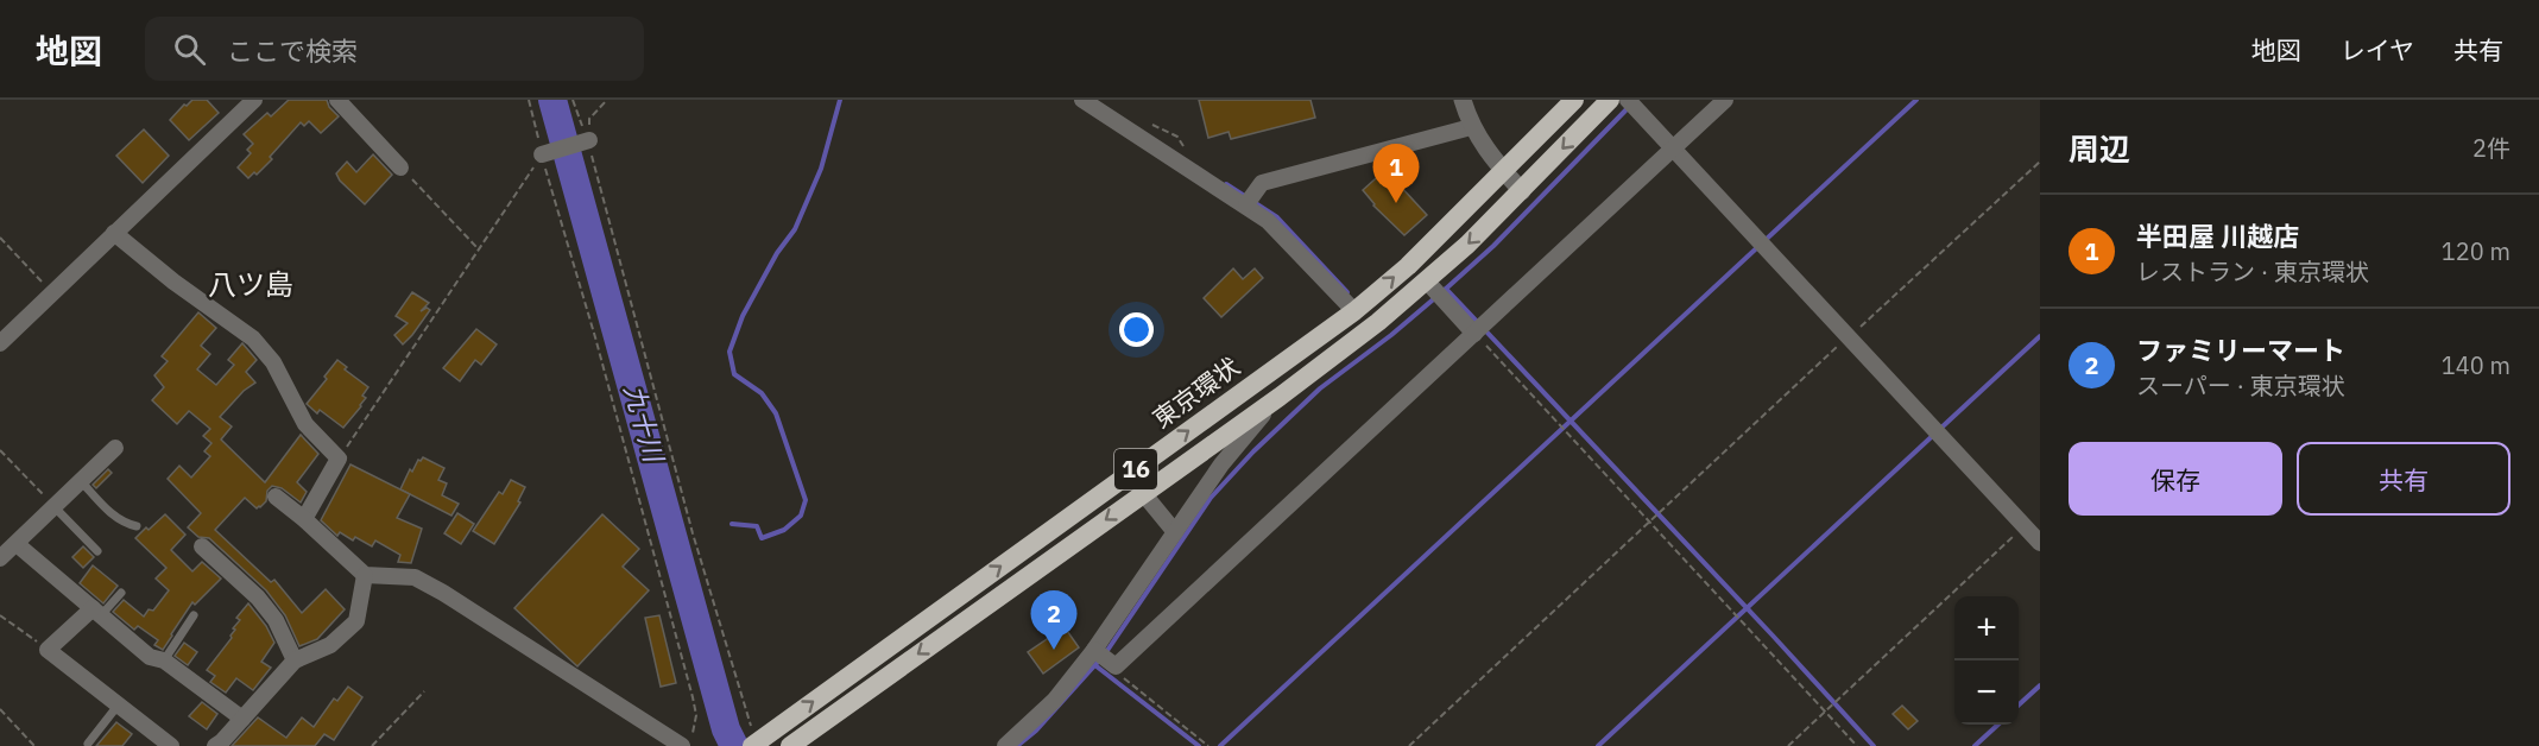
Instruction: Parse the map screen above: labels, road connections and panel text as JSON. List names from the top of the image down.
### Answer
{
  "streets": {
    "highway": ["東京環状", "16"]
  },
  "districts": ["八ツ島"],
  "water": ["九十川"],
  "page": {
    "header": "地図",
    "search": "ここで検索",
    "nav": ["地図", "レイヤ", "共有"],
    "heading": ["周辺", "2件"],
    "pins": ["1", "2"],
    "list": [
      {
        "mark": "1",
        "name": "半田屋 川越店",
        "note": "レストラン · 東京環状",
        "value": "120 m"
      },
      {
        "mark": "2",
        "name": "ファミリーマート",
        "note": "スーパー · 東京環状",
        "value": "140 m"
      }
    ],
    "buttons": ["保存", "共有"],
    "map_buttons": ["+", "−"]
  }
}
